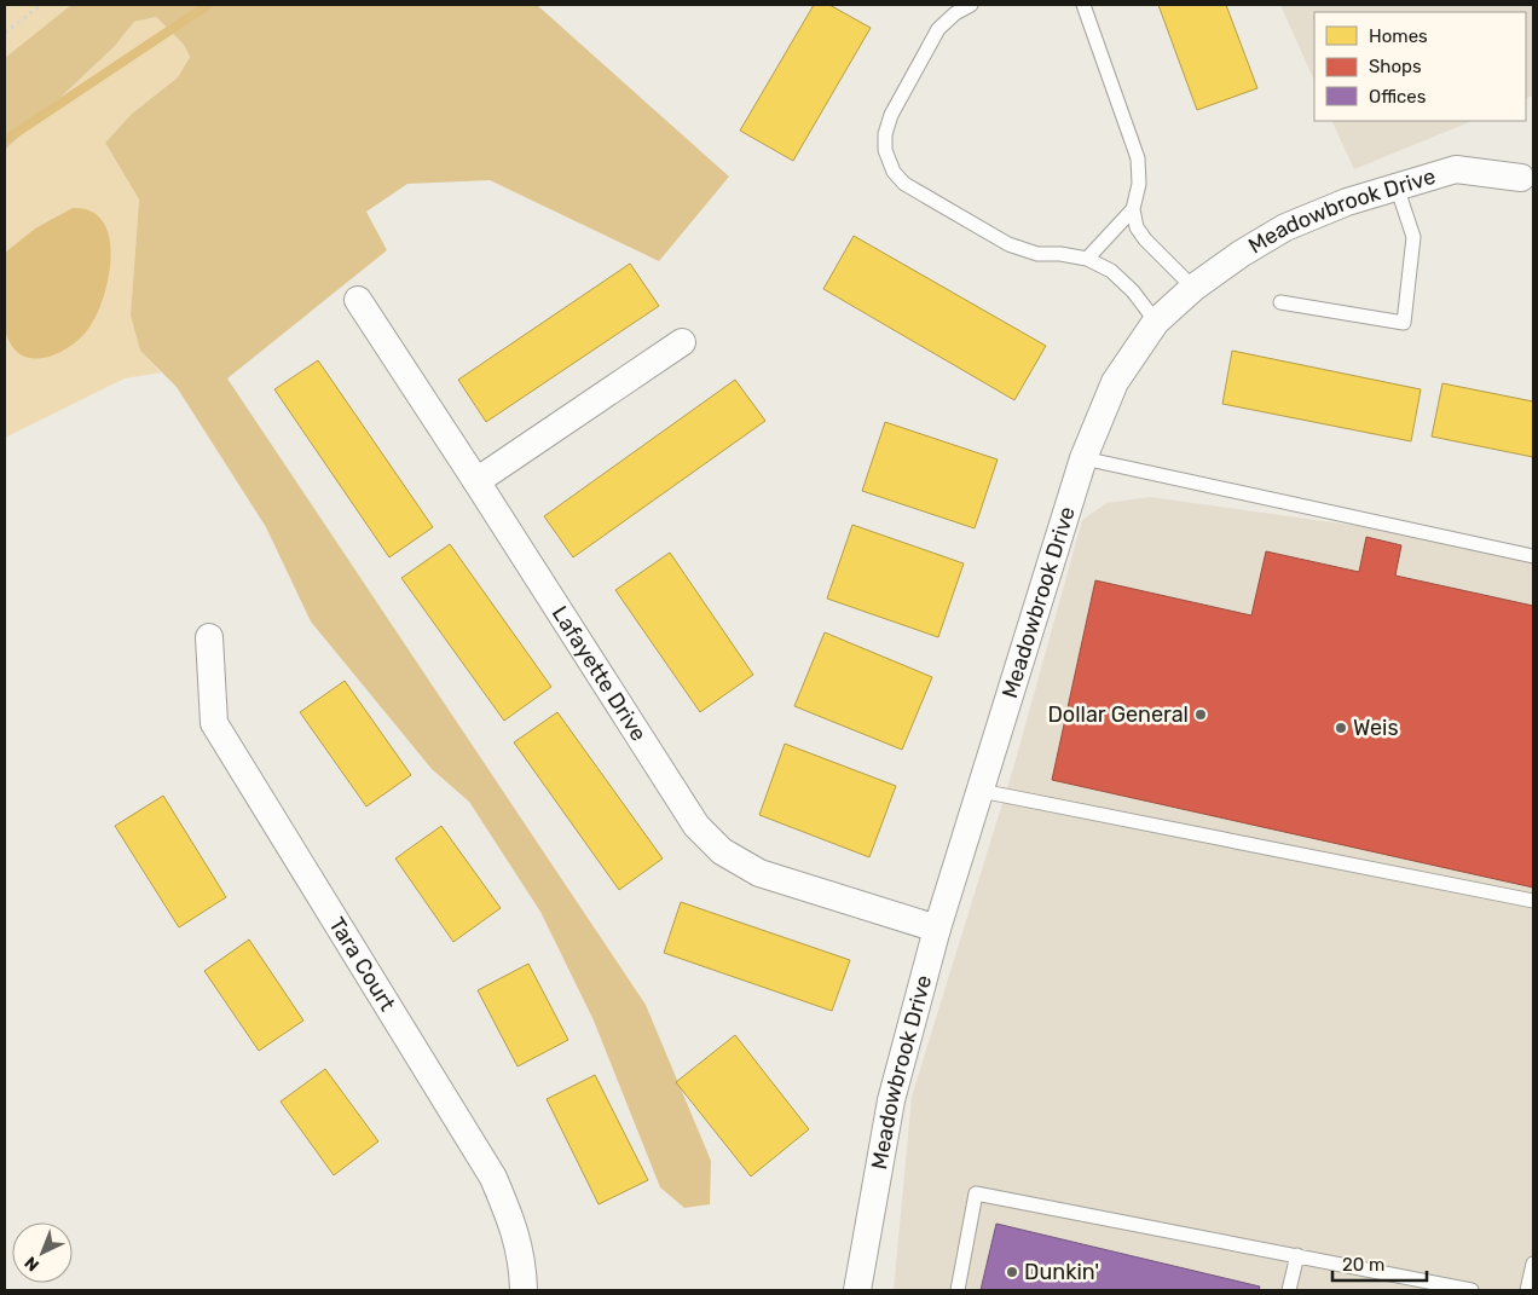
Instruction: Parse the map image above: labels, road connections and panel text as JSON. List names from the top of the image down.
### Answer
{
  "streets": {
    "street": ["Meadowbrook Drive", "Lafayette Drive", "Tara Court"]
  },
  "crossings": [
    ["Meadowbrook Drive", "Lafayette Drive"]
  ],
  "places": ["Dollar General", "Weis", "Dunkin'"],
  "legend": ["Homes", "Shops", "Offices"],
  "scale_bar": "20 m",
  "north": "bottom left"
}
